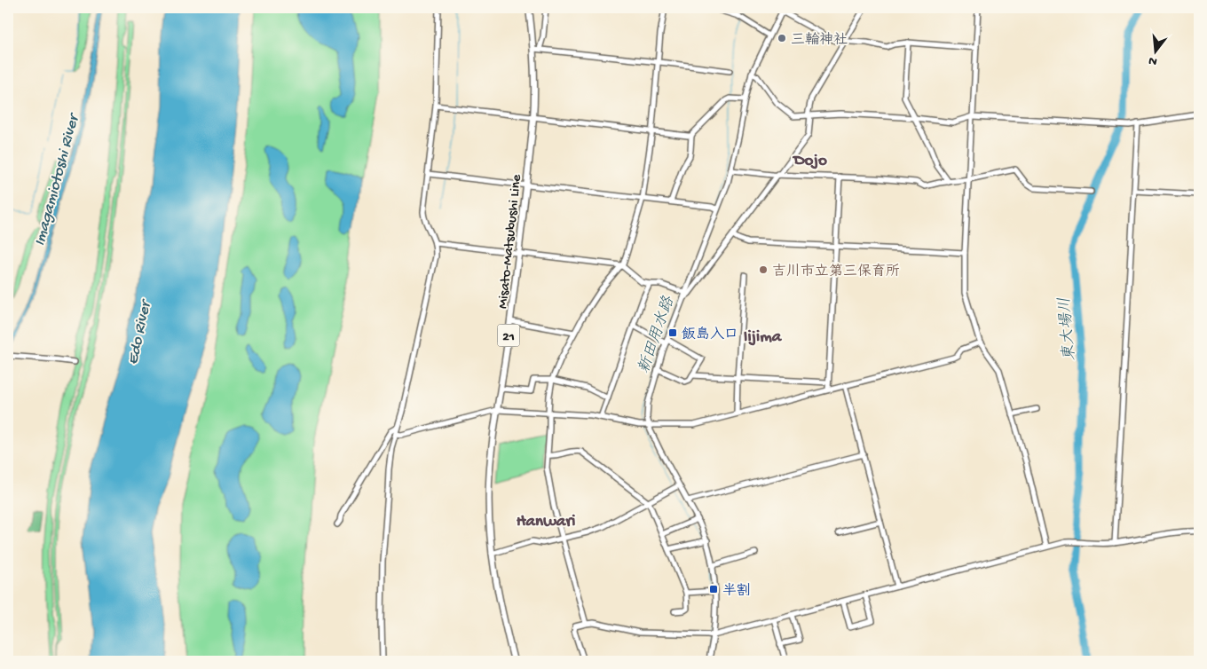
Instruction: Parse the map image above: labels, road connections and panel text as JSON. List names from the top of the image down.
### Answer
{
  "streets": {
    "main road": ["Misato-Matsubushi Line", "21"]
  },
  "districts": ["Dojo", "Iijima", "Hanwari"],
  "water": [
    "Imagamiotoshi River",
    "東大場川",
    "Edo River",
    "新田用水路"
  ],
  "places": {
    "other": ["三輪神社", "吉川市立第三保育所"],
    "transit": ["飯島入口", "半割"]
  },
  "north": "bottom"
}
